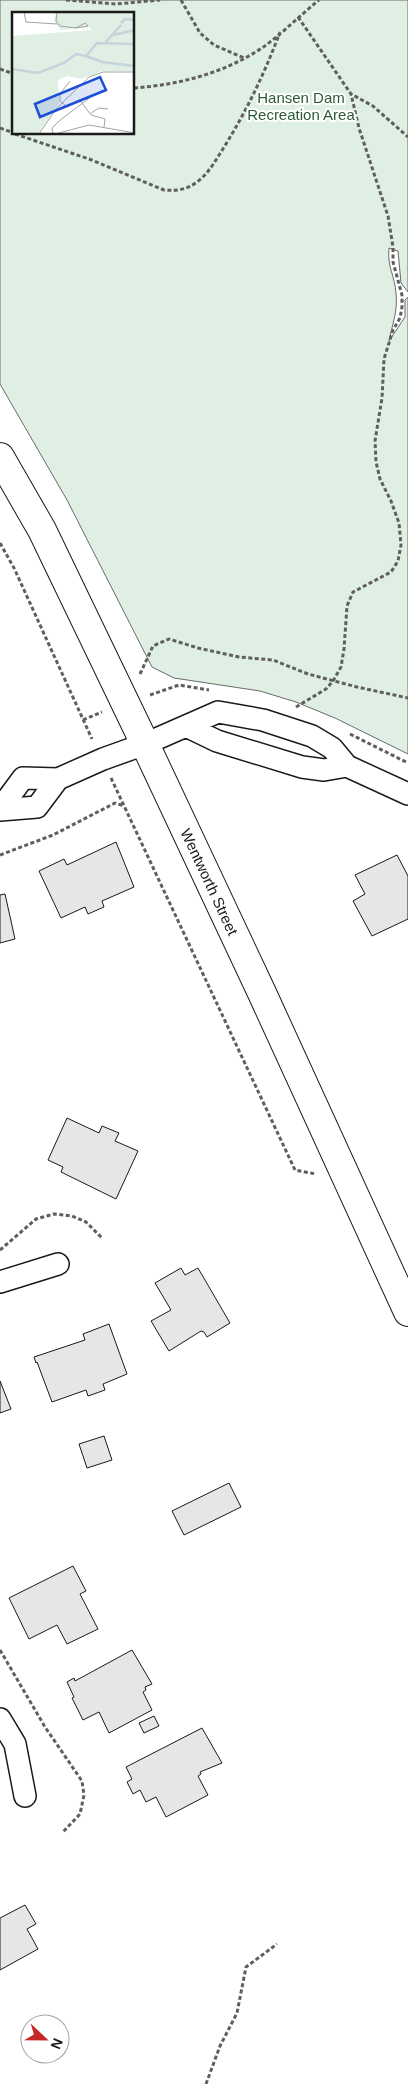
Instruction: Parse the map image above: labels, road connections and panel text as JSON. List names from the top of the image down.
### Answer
{
  "streets": {
    "main road": ["Wentworth Street"]
  },
  "parks": ["Hansen Dam Recreation Area"],
  "north": "right"
}
